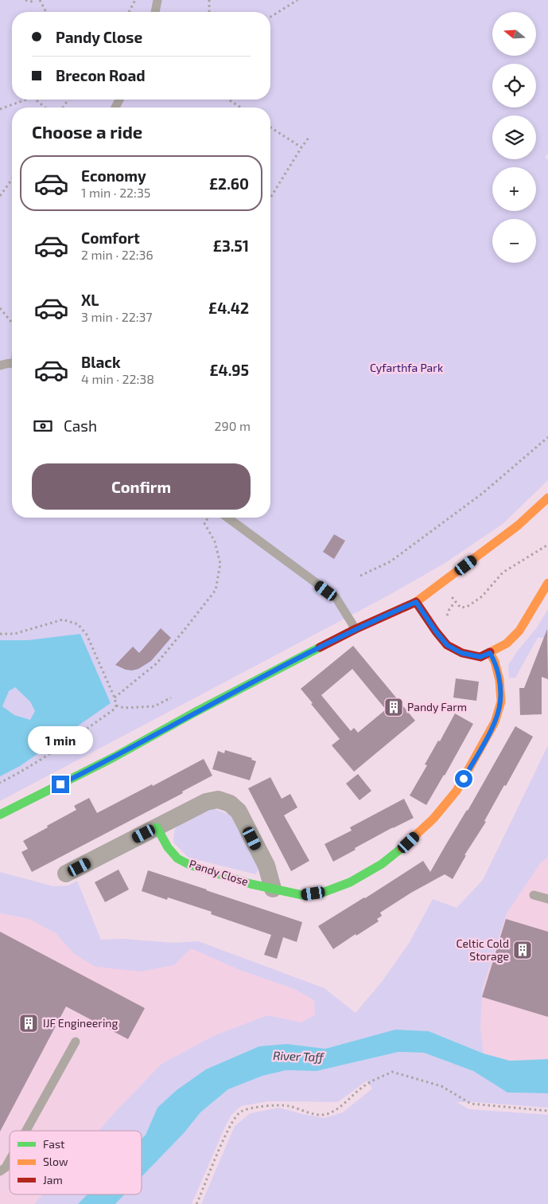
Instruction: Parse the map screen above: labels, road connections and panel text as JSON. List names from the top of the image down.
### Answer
{
  "streets": {
    "street": ["Pandy Close"]
  },
  "water": ["River Taff"],
  "parks": ["Cyfarthfa Park"],
  "places": {
    "building": ["Pandy Farm", "Celtic Cold Storage", "IJF Engineering"]
  },
  "legend": ["Fast", "Slow", "Jam"],
  "north": "left",
  "page": {
    "map_buttons": ["+", "−"],
    "banner": ["Pandy Close", "Brecon Road"],
    "heading": "Choose a ride",
    "list": [
      {
        "name": "Economy",
        "note": "1 min · 22:35",
        "value": "£2.60"
      },
      {
        "name": "Comfort",
        "note": "2 min · 22:36",
        "value": "£3.51"
      },
      {
        "name": "XL",
        "note": "3 min · 22:37",
        "value": "£4.42"
      },
      {
        "name": "Black",
        "note": "4 min · 22:38",
        "value": "£4.95"
      }
    ],
    "pay": ["Cash", "290 m"],
    "buttons": "Confirm",
    "bubble": "1 min"
  }
}
